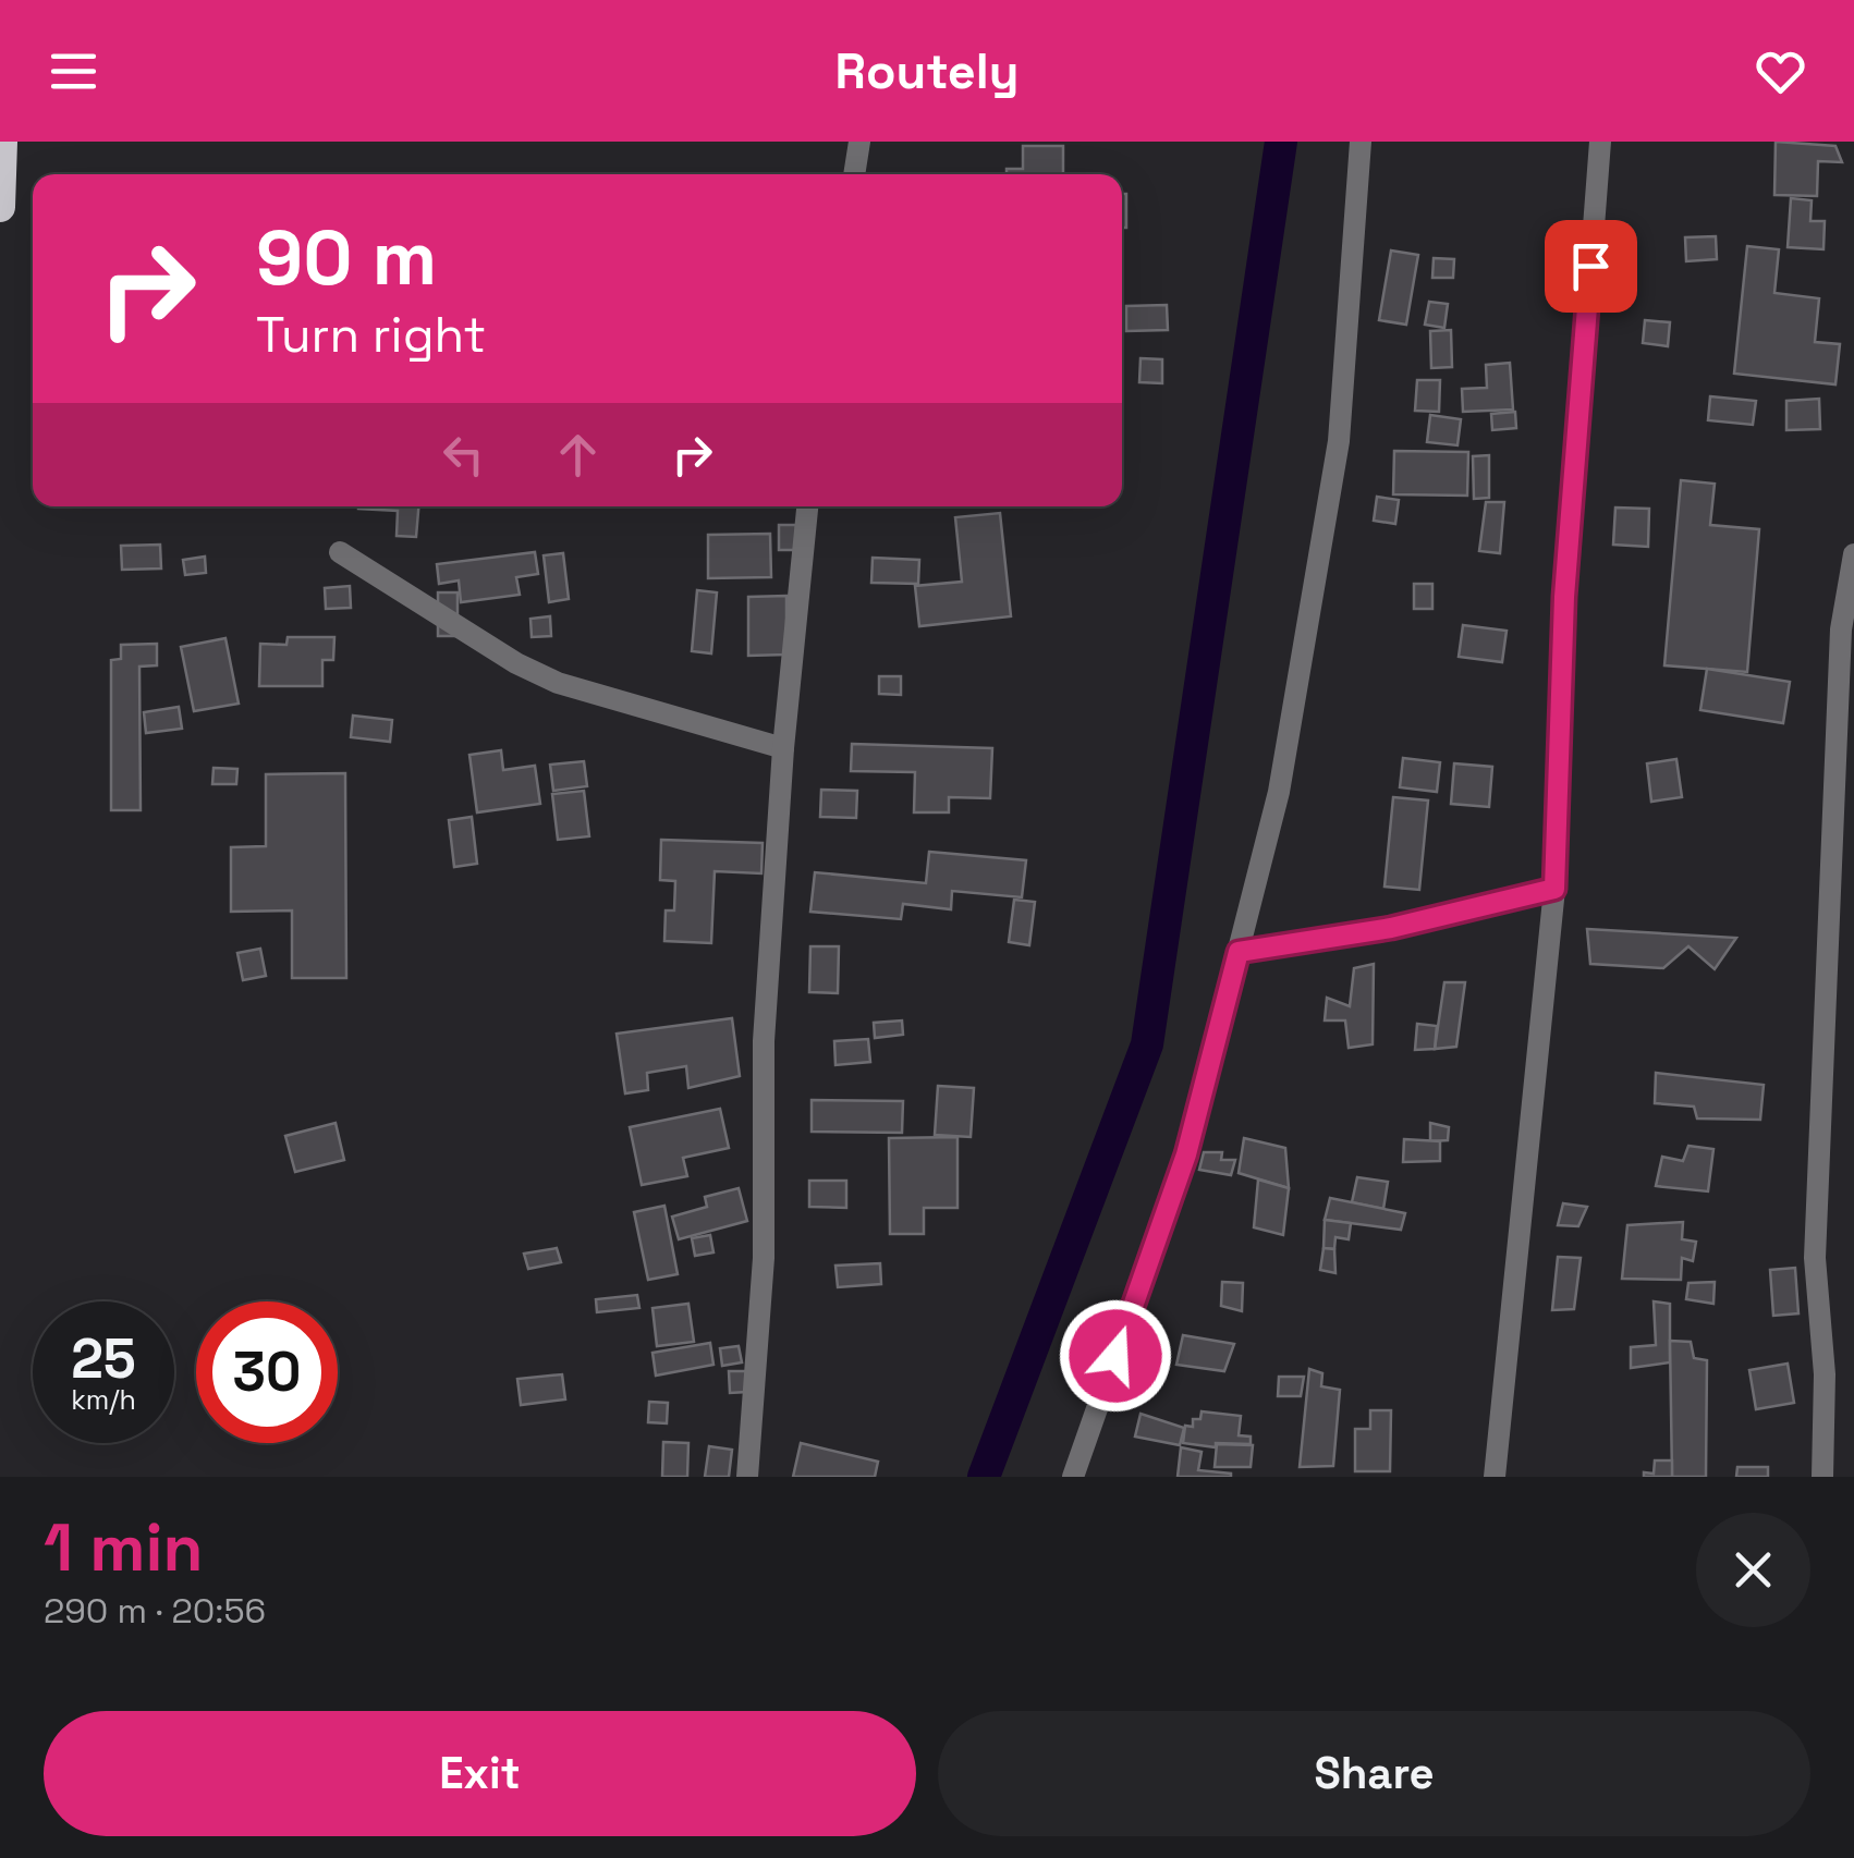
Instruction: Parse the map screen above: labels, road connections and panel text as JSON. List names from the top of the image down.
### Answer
{
  "page": {
    "header": "Routely",
    "turn": ["90 m", "Turn right"],
    "speed": "25 km/h",
    "limit": "30",
    "heading": ["1 min", "290 m · 20:56"],
    "buttons": ["Exit", "Share"]
  }
}
